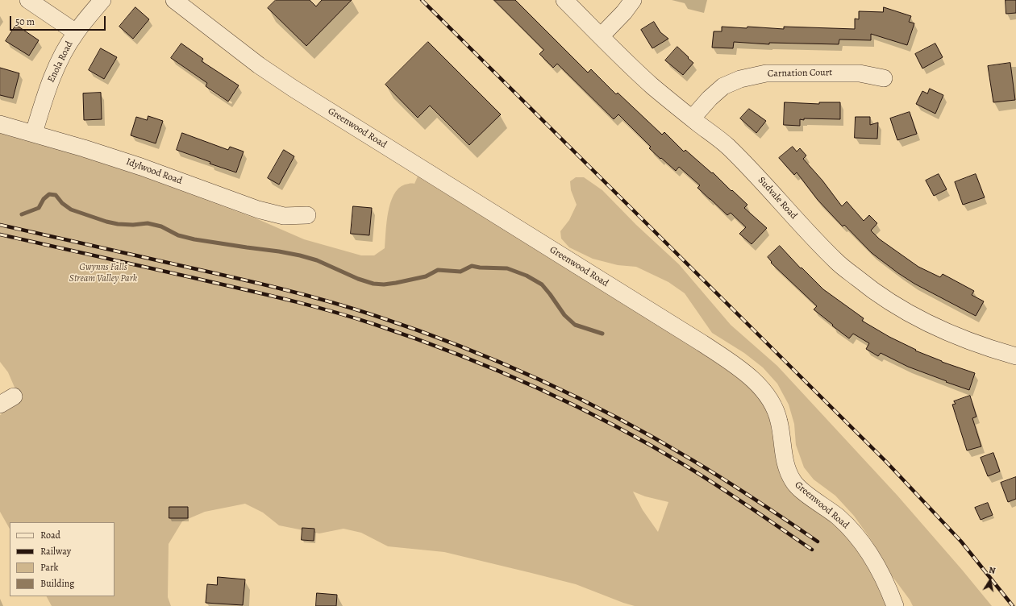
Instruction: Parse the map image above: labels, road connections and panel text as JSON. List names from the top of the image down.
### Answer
{
  "streets": {
    "street": [
      "Enola Road",
      "Carnation Court",
      "Greenwood Road",
      "Idylwood Road",
      "Sudvale Road"
    ]
  },
  "crossings": [
    ["Enola Road", "Idylwood Road"],
    ["Carnation Court", "Sudvale Road"]
  ],
  "parks": ["Gwynns Falls Stream Valley Park"],
  "legend": [
    "Road",
    "Railway",
    "Park",
    "Building"
  ],
  "scale_bar": "50 m",
  "north": "top"
}
